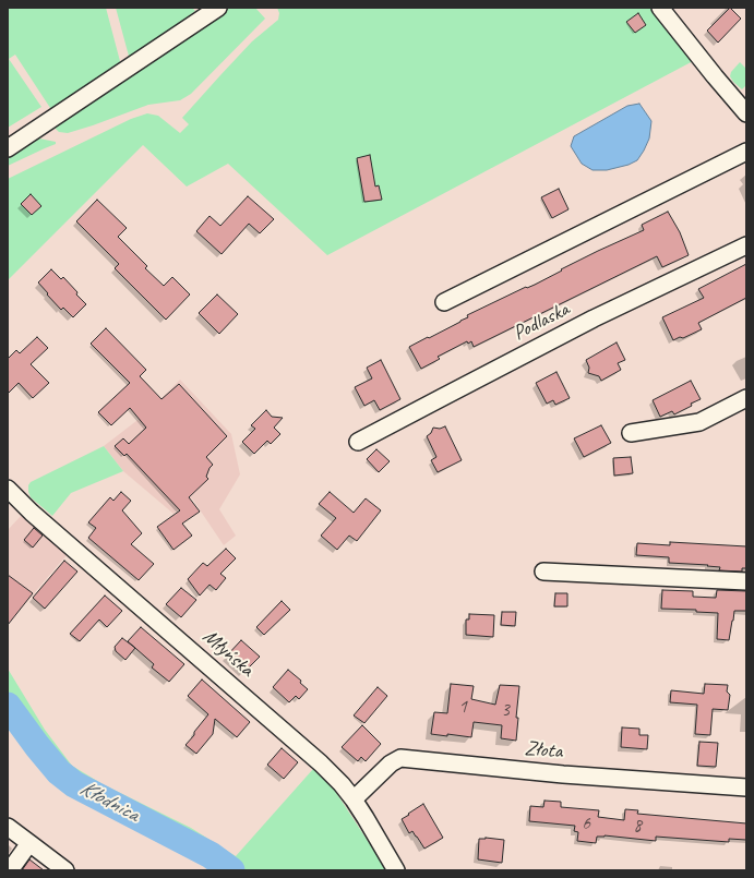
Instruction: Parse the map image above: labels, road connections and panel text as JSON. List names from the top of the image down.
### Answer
{
  "streets": {
    "street": ["Podlaska", "Młyńska", "Złota"]
  },
  "crossings": [
    ["Młyńska", "Złota"]
  ],
  "water": ["Kłodnica"],
  "house_numbers": [
    "1",
    "3",
    "6",
    "8"
  ]
}
